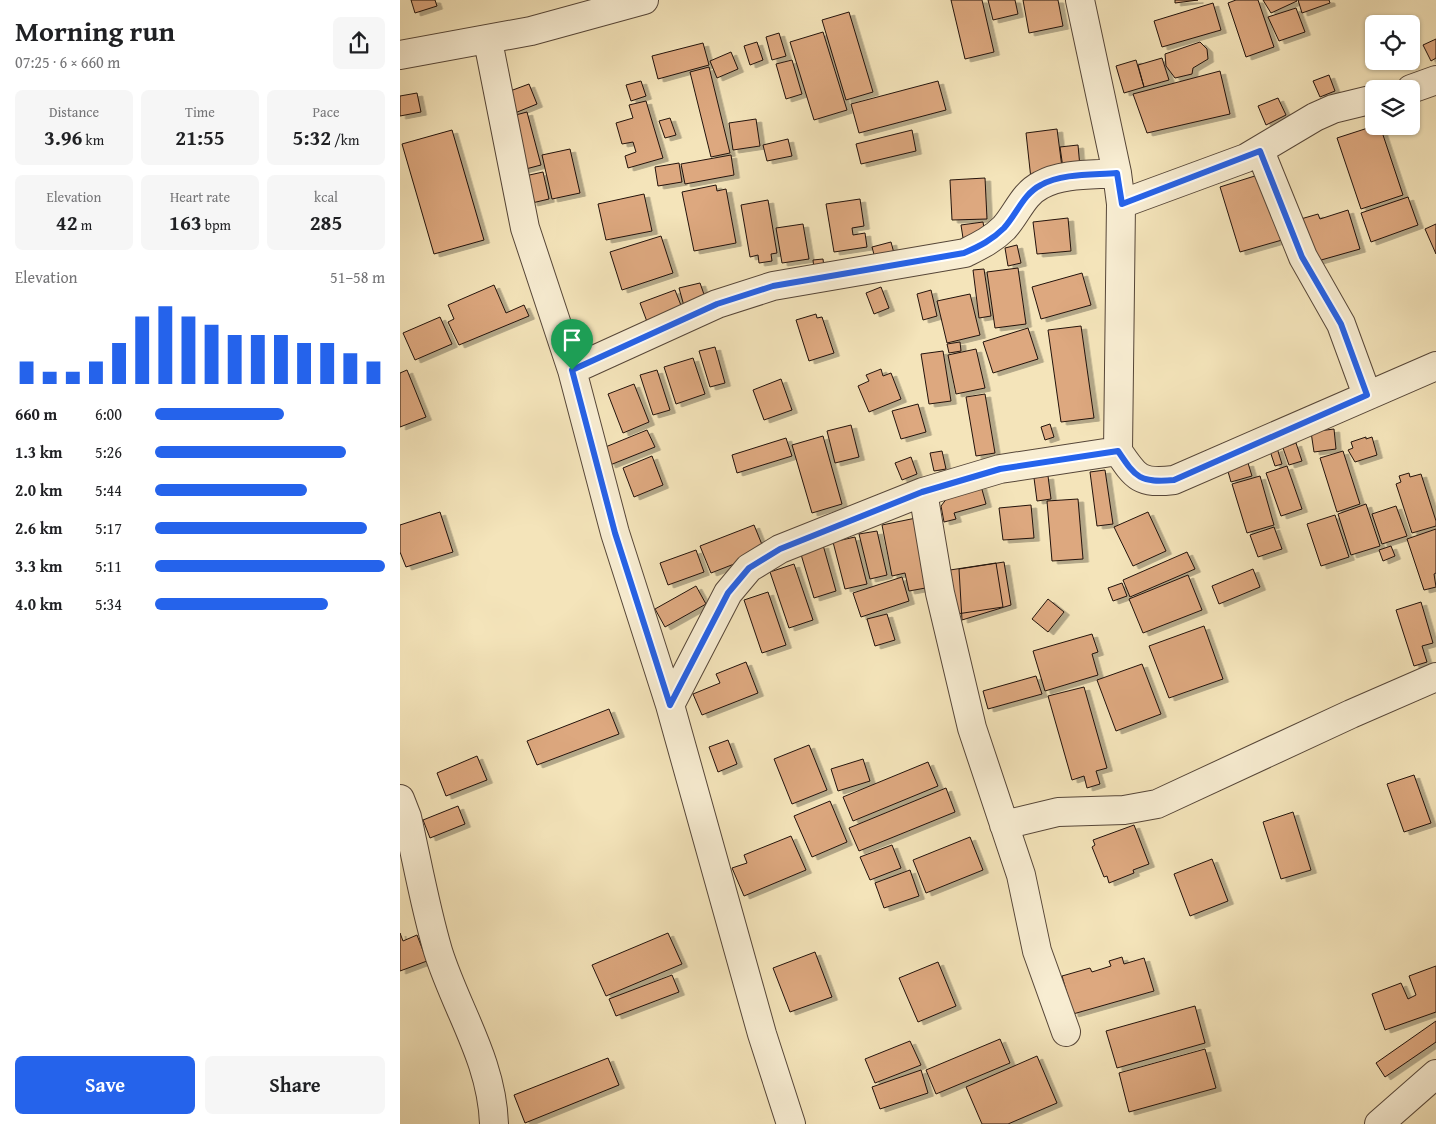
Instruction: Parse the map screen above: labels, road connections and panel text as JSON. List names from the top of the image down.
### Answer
{
  "page": {
    "heading": ["Morning run", "07:25 · 6 × 660 m"],
    "stats": [
      ["Distance", "3.96 km"],
      ["Time", "21:55"],
      ["Pace", "5:32 /km"],
      ["Elevation", "42 m"],
      ["Heart rate", "163 bpm"],
      ["kcal", "285"]
    ],
    "chart": ["Elevation", "51–58 m"],
    "list": [
      {
        "name": "660 m",
        "note": "6:00"
      },
      {
        "name": "1.3 km",
        "note": "5:26"
      },
      {
        "name": "2.0 km",
        "note": "5:44"
      },
      {
        "name": "2.6 km",
        "note": "5:17"
      },
      {
        "name": "3.3 km",
        "note": "5:11"
      },
      {
        "name": "4.0 km",
        "note": "5:34"
      }
    ],
    "buttons": ["Save", "Share"]
  }
}
